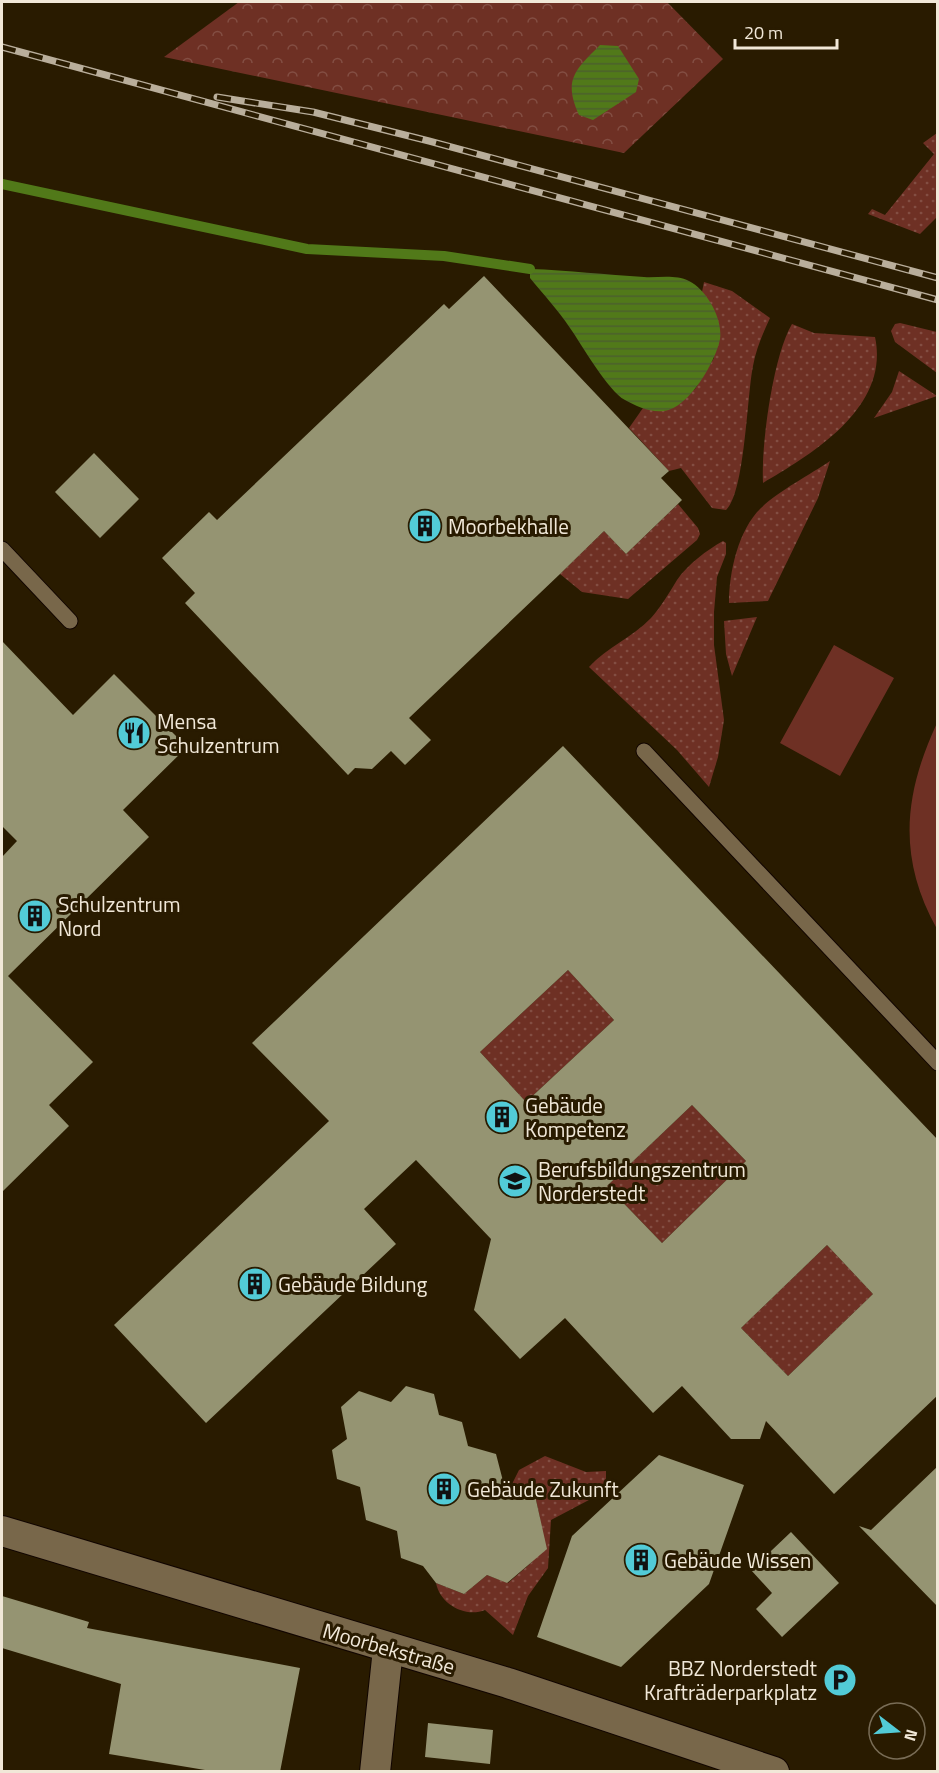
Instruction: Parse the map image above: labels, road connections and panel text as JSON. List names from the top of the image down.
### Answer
{
  "streets": {
    "street": ["Moorbekstraße"]
  },
  "places": {
    "building": [
      "Moorbekhalle",
      "Schulzentrum Nord",
      "Gebäude Kompetenz",
      "Gebäude Bildung",
      "Gebäude Zukunft",
      "Gebäude Wissen"
    ],
    "restaurant": ["Mensa Schulzentrum"],
    "school or university": ["Berufsbildungszentrum Norderstedt"],
    "parking": ["BBZ Norderstedt Krafträderparkplatz"]
  },
  "scale_bar": "20 m",
  "north": "right"
}
